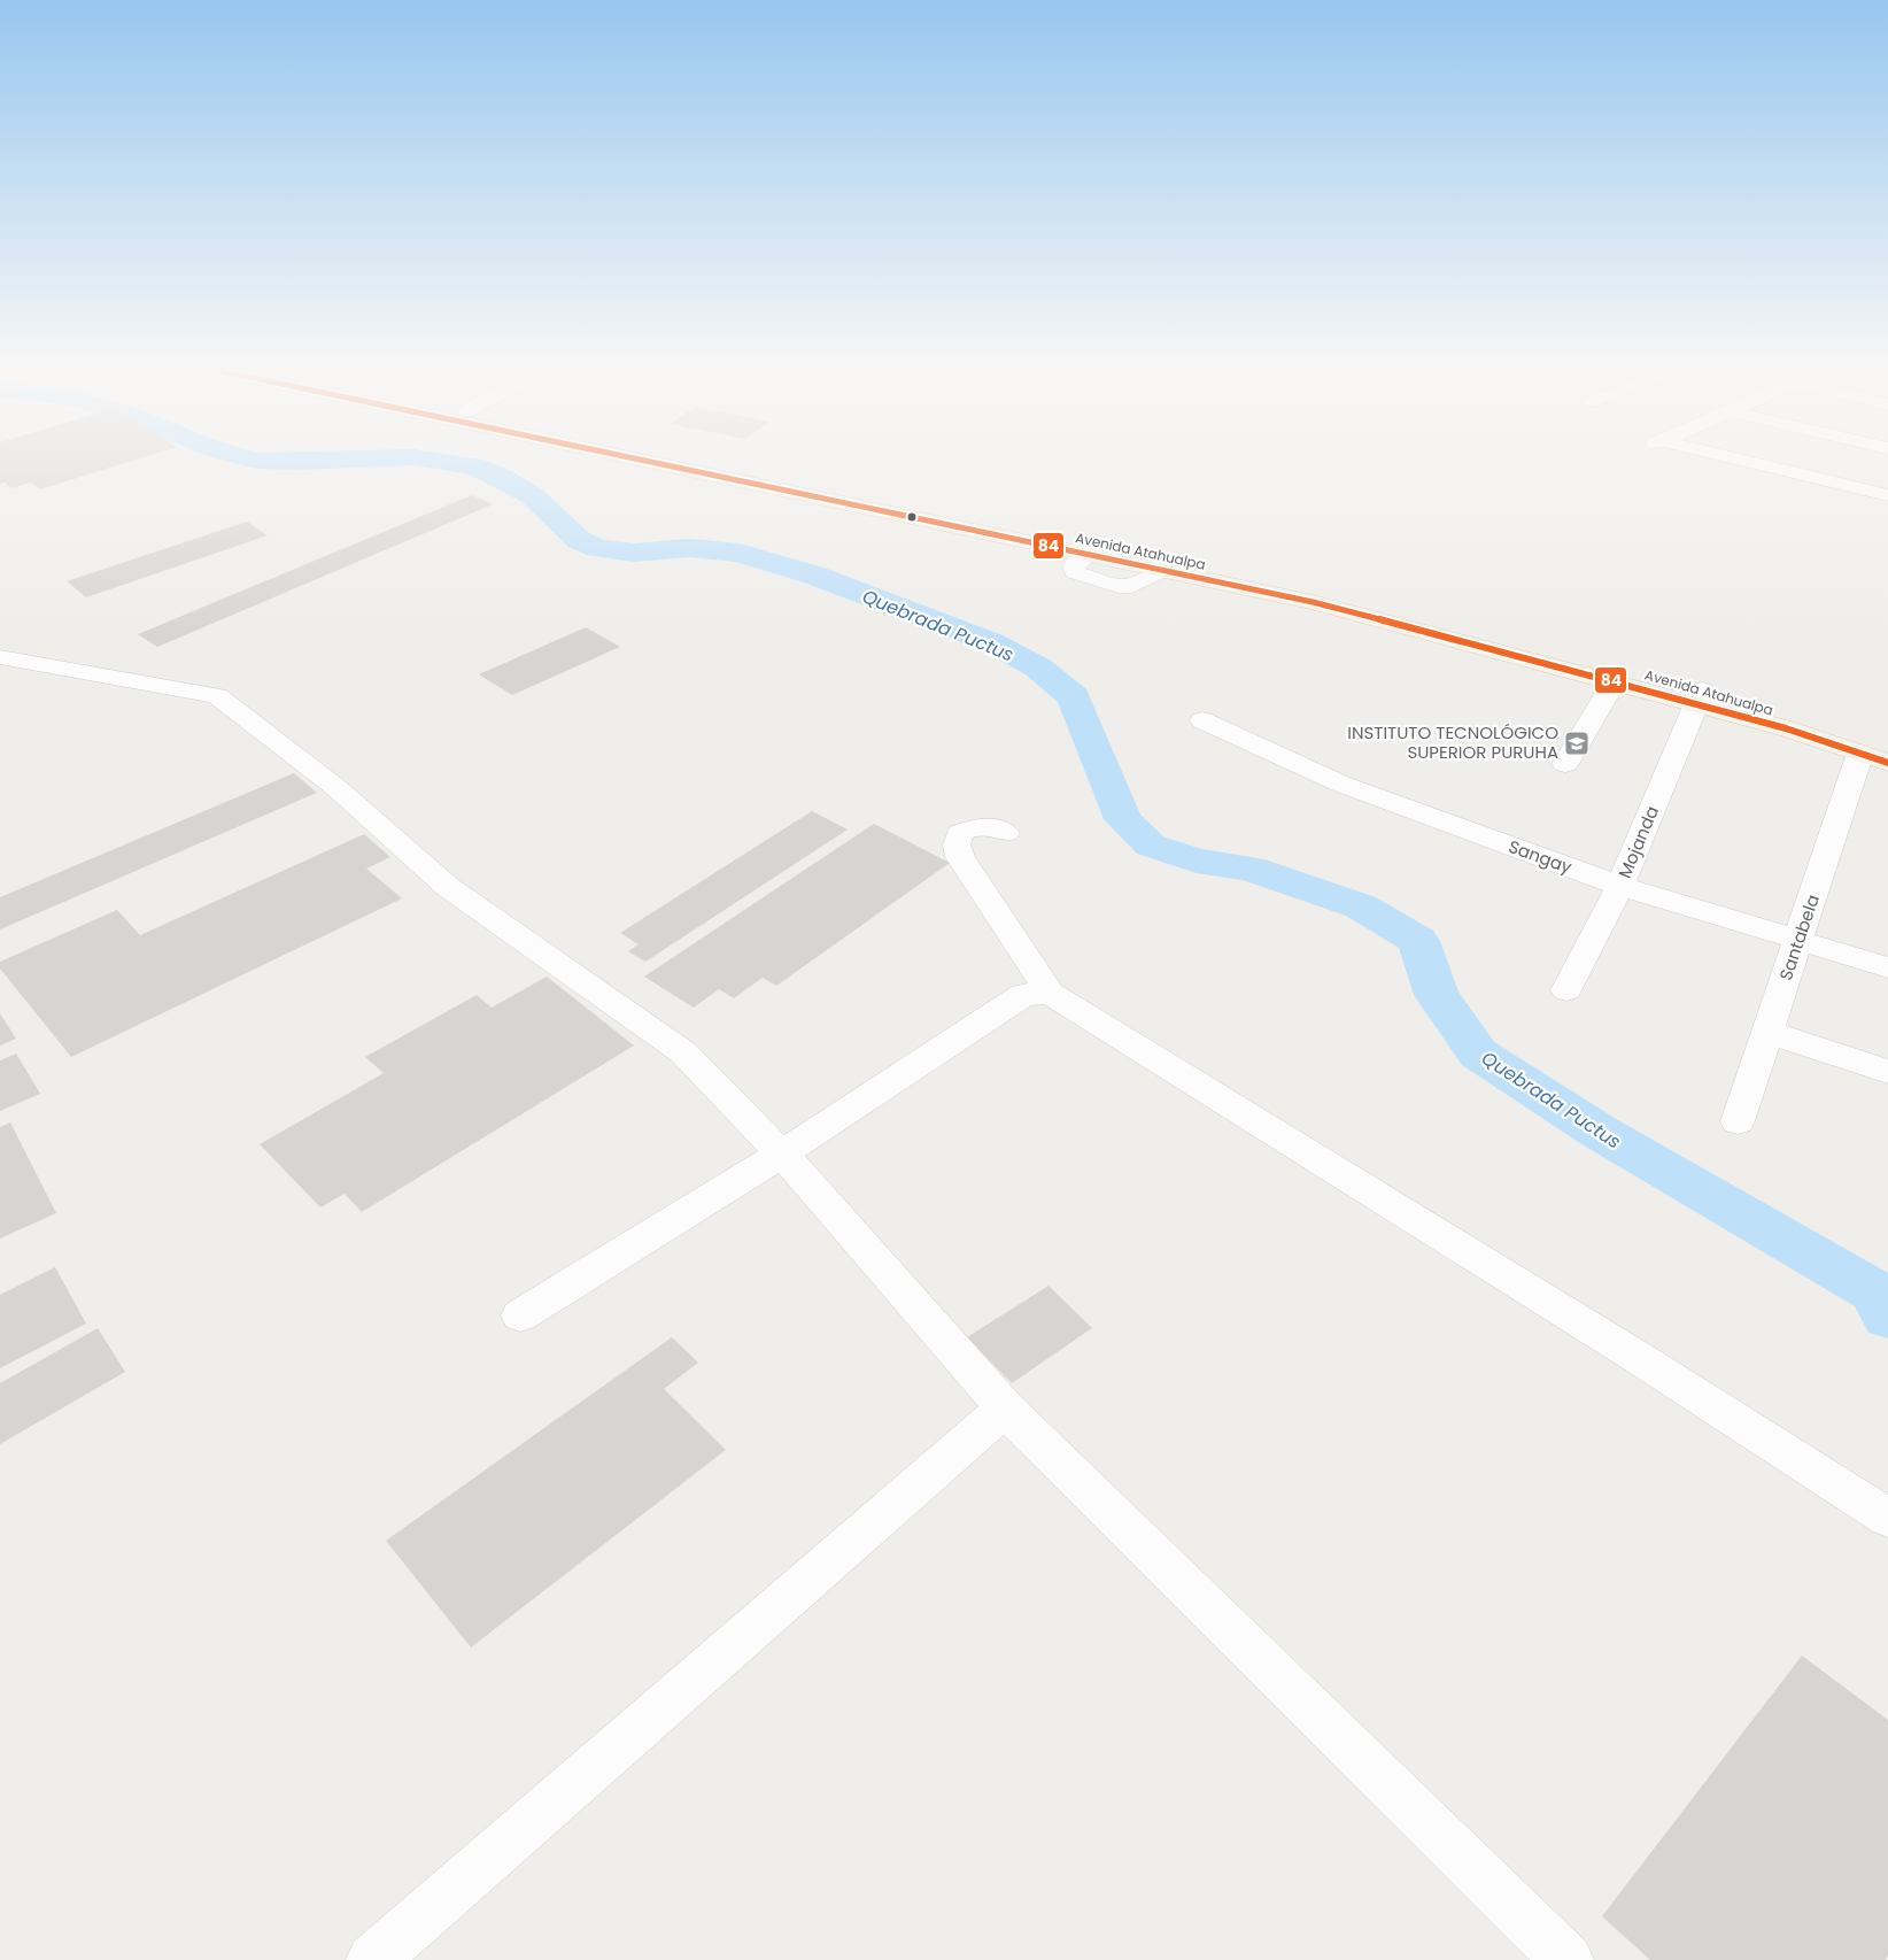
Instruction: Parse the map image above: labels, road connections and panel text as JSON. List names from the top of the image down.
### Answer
{
  "streets": {
    "main road": ["Avenida Atahualpa"],
    "street": ["Mojanda", "Sangay", "Santabela"]
  },
  "crossings": [
    ["Avenida Atahualpa", "Mojanda"],
    ["Avenida Atahualpa", "Santabela"],
    ["Mojanda", "Sangay"],
    ["Sangay", "Santabela"]
  ],
  "water": ["Quebrada Puctus"],
  "places": {
    "school or university": ["INSTITUTO TECNOLÓGICO SUPERIOR PURUHA"]
  },
  "lines": ["transit line 84"]
}
